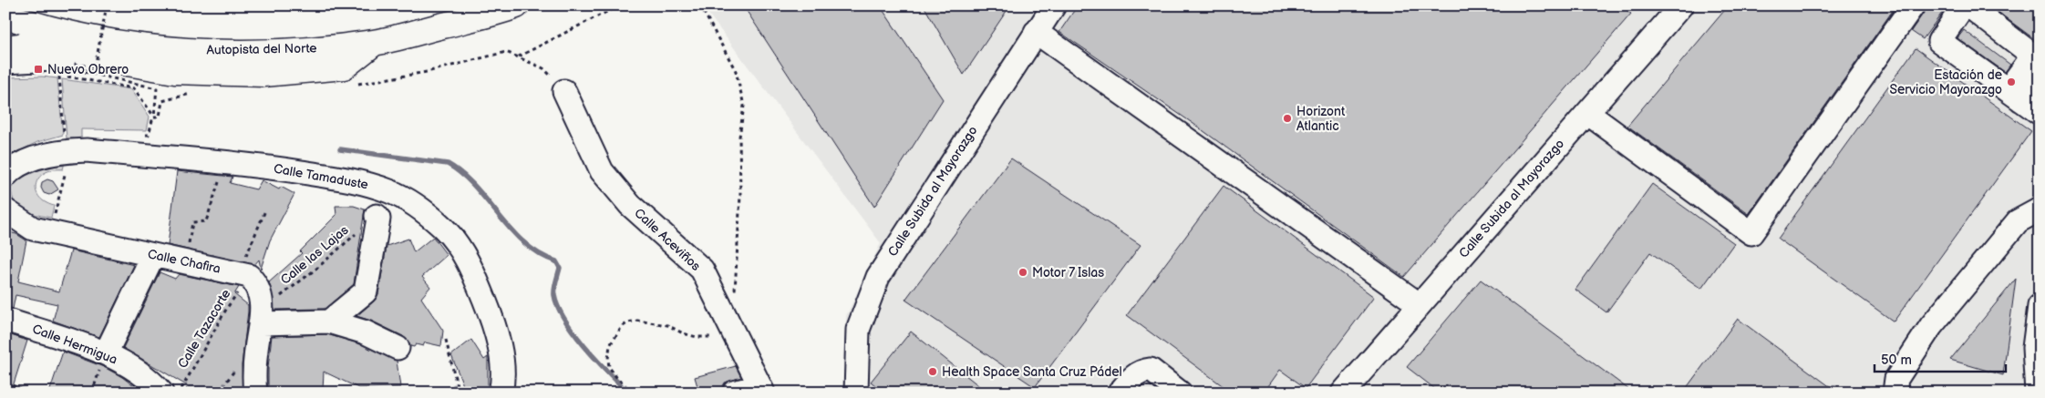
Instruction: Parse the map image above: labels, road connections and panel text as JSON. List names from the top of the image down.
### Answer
{
  "streets": {
    "highway": ["Autopista del Norte"],
    "street": [
      "Calle Tamaduste",
      "Calle Subida al Mayorazgo",
      "Calle Aceviños",
      "Calle Chafira",
      "Calle Hermigua"
    ],
    "path": ["Calle las Lajas", "Calle Tazacorte"]
  },
  "crossings": [
    ["Calle Chafira", "Calle Tazacorte"]
  ],
  "places": {
    "transit": ["Nuevo Obrero"],
    "other": [
      "Estación de Servicio Mayorazgo",
      "Horizont Atlantic",
      "Motor 7 Islas",
      "Health Space Santa Cruz Pádel"
    ]
  },
  "scale_bar": "50 m"
}
